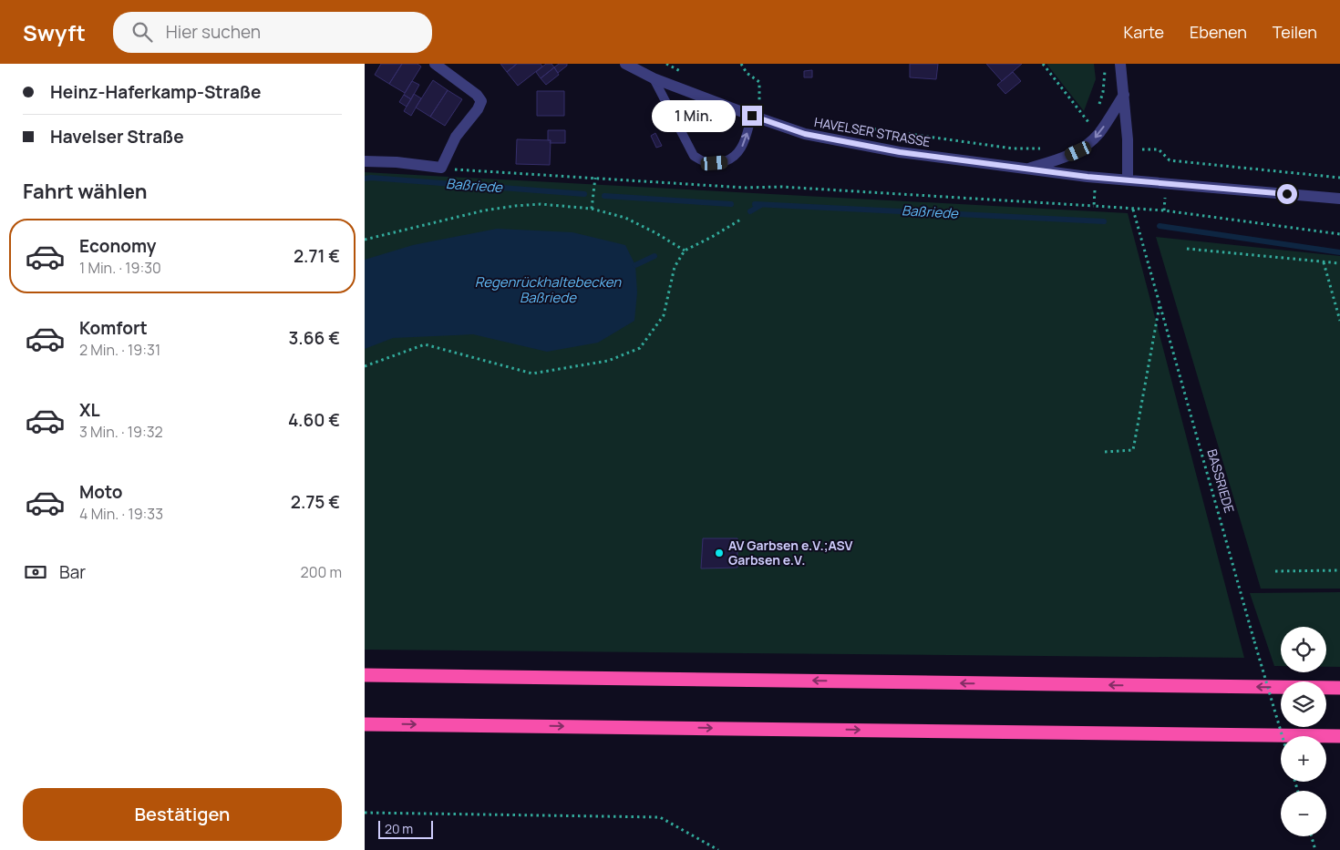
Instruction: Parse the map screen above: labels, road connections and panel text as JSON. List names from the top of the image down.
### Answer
{
  "streets": {
    "street": ["HAVELSER STRASSE"],
    "path": ["BASSRIEDE"]
  },
  "water": ["Baßriede", "Regenrückhaltebecken Baßriede"],
  "places": ["AV Garbsen e.V.;ASV Garbsen e.V."],
  "scale_bar": "20 m",
  "page": {
    "header": "Swyft",
    "search": "Hier suchen",
    "nav": ["Karte", "Ebenen", "Teilen"],
    "banner": ["Heinz-Haferkamp-Straße", "Havelser Straße"],
    "bubble": "1 Min.",
    "heading": "Fahrt wählen",
    "list": [
      {
        "name": "Economy",
        "note": "1 Min. · 19:30",
        "value": "2.71 €"
      },
      {
        "name": "Komfort",
        "note": "2 Min. · 19:31",
        "value": "3.66 €"
      },
      {
        "name": "XL",
        "note": "3 Min. · 19:32",
        "value": "4.60 €"
      },
      {
        "name": "Moto",
        "note": "4 Min. · 19:33",
        "value": "2.75 €"
      }
    ],
    "pay": ["Bar", "200 m"],
    "map_buttons": ["+", "−"],
    "buttons": "Bestätigen",
    "scale": "20 m"
  }
}
